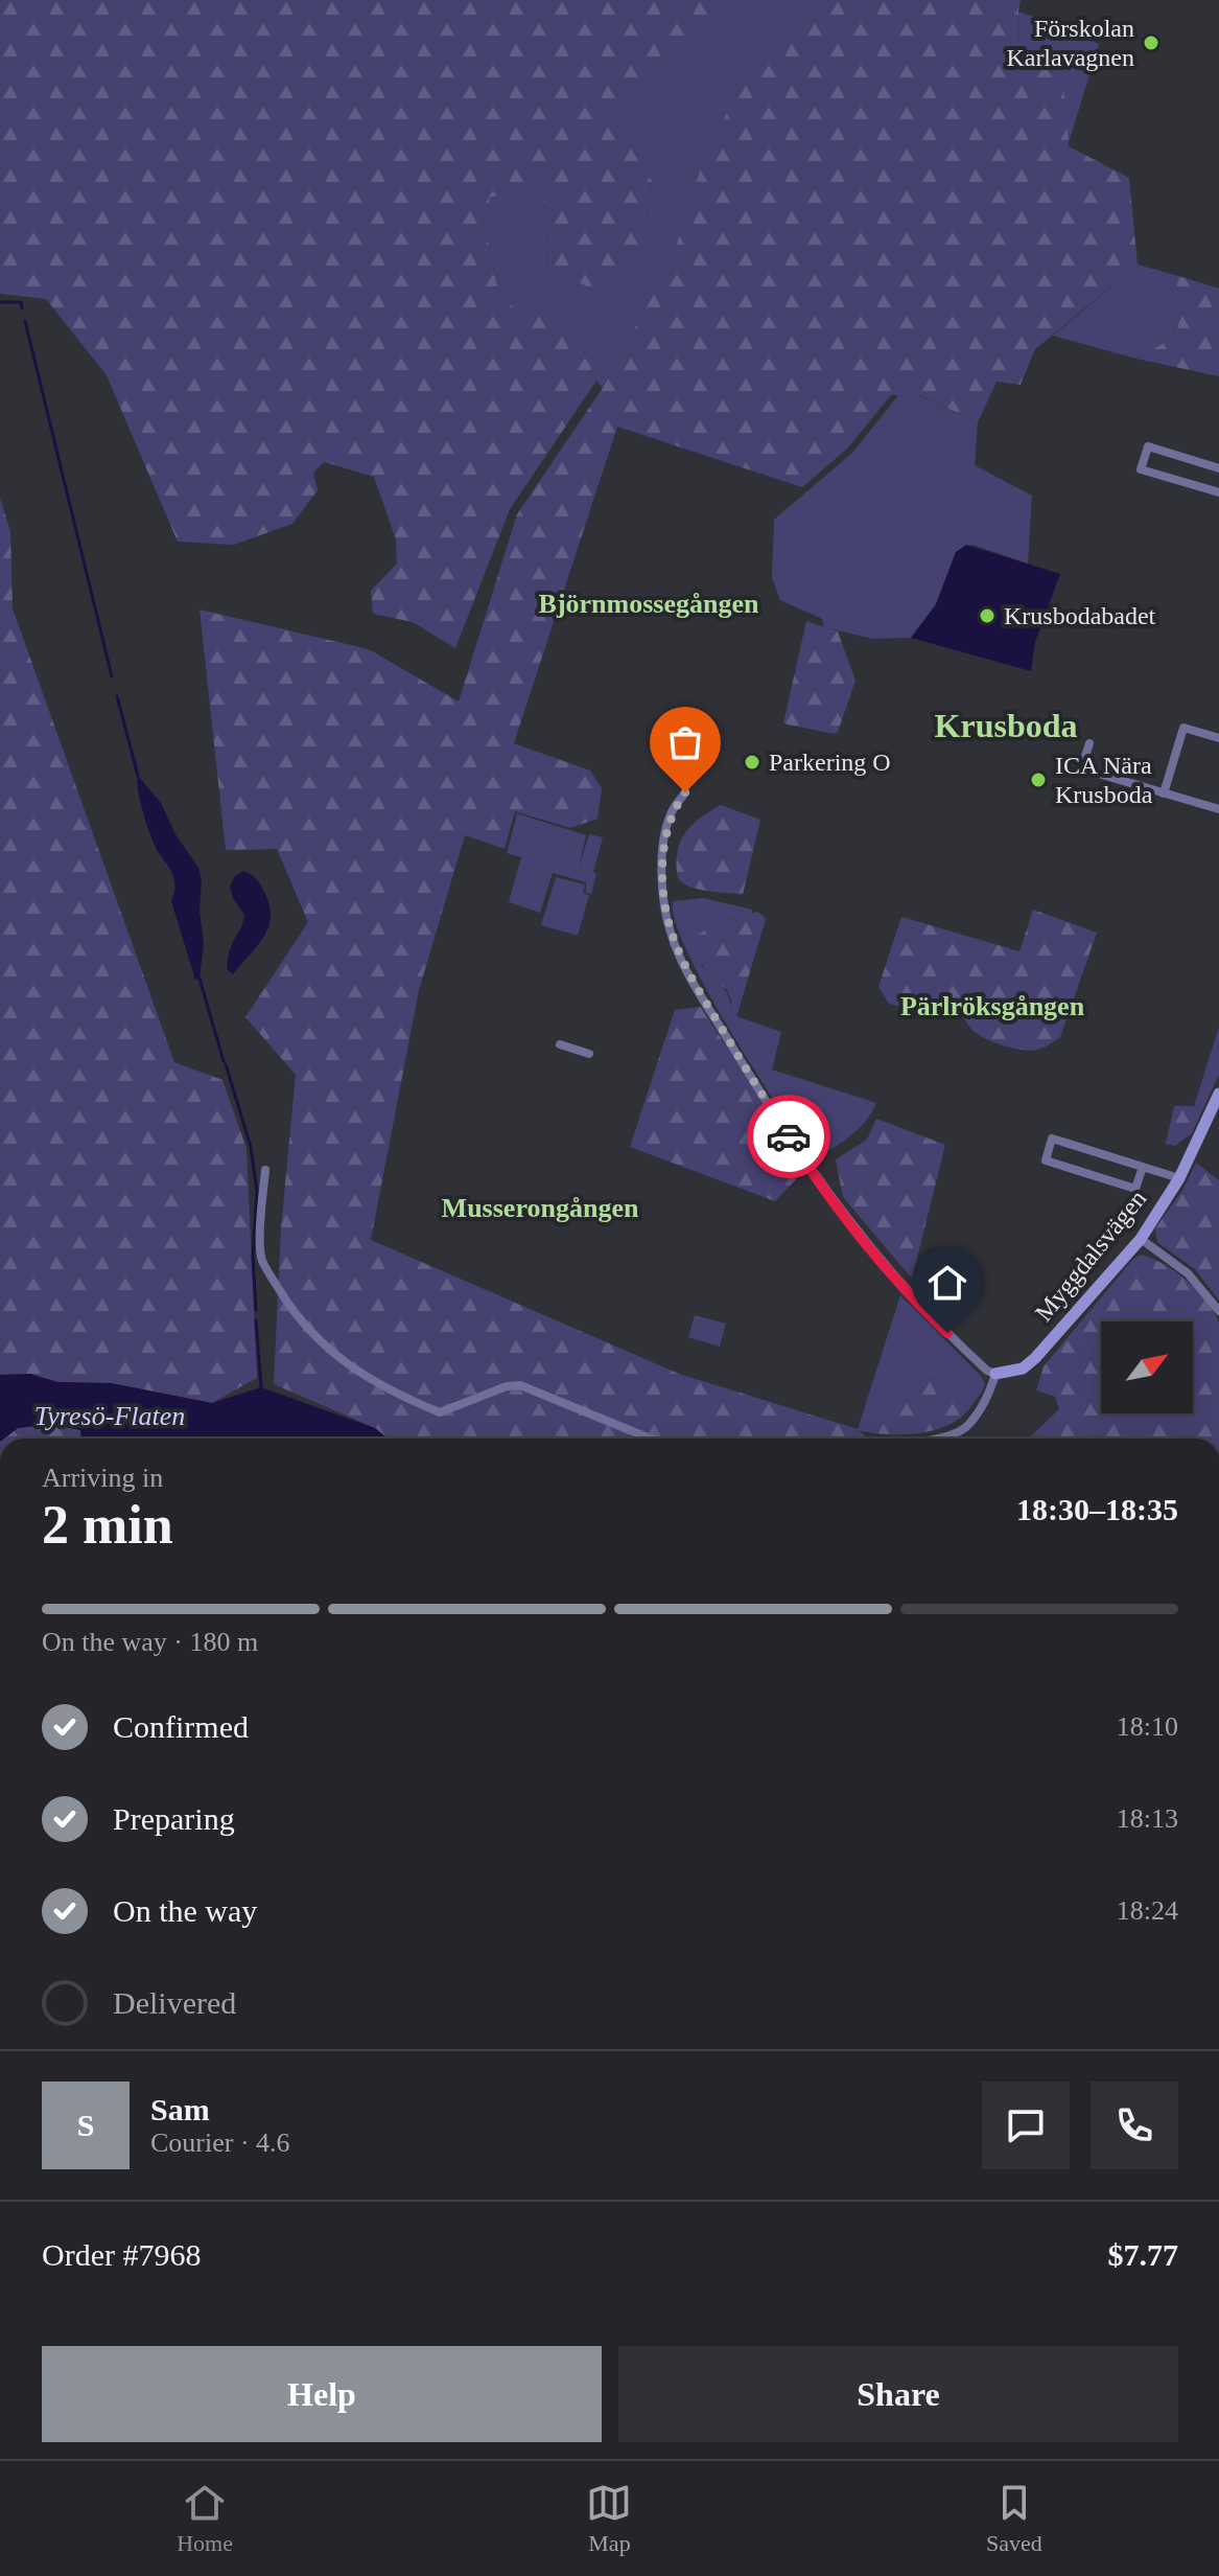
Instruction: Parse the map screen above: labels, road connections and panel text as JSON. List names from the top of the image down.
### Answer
{
  "streets": {
    "street": ["Myggdalsvägen"]
  },
  "districts": [
    "Björnmossegången",
    "Krusboda",
    "Pärlröksgången",
    "Musserongången"
  ],
  "water": ["Tyresö-Flaten"],
  "places": [
    "Förskolan Karlavagnen",
    "Krusbodabadet",
    "Parkering O",
    "ICA Nära Krusboda"
  ],
  "north": "top right",
  "page": {
    "heading": ["2 min", "Arriving in", "18:30–18:35"],
    "panel": [
      "Sam",
      "Courier · 4.6",
      "Order #7968",
      "$7.77"
    ],
    "bar": "On the way · 180 m",
    "list": [
      ["Confirmed", "18:10"],
      ["Preparing", "18:13"],
      ["On the way", "18:24"],
      "Delivered"
    ],
    "round": "S",
    "buttons": ["Help", "Share"],
    "tabs": ["Home", "Map", "Saved"]
  }
}
